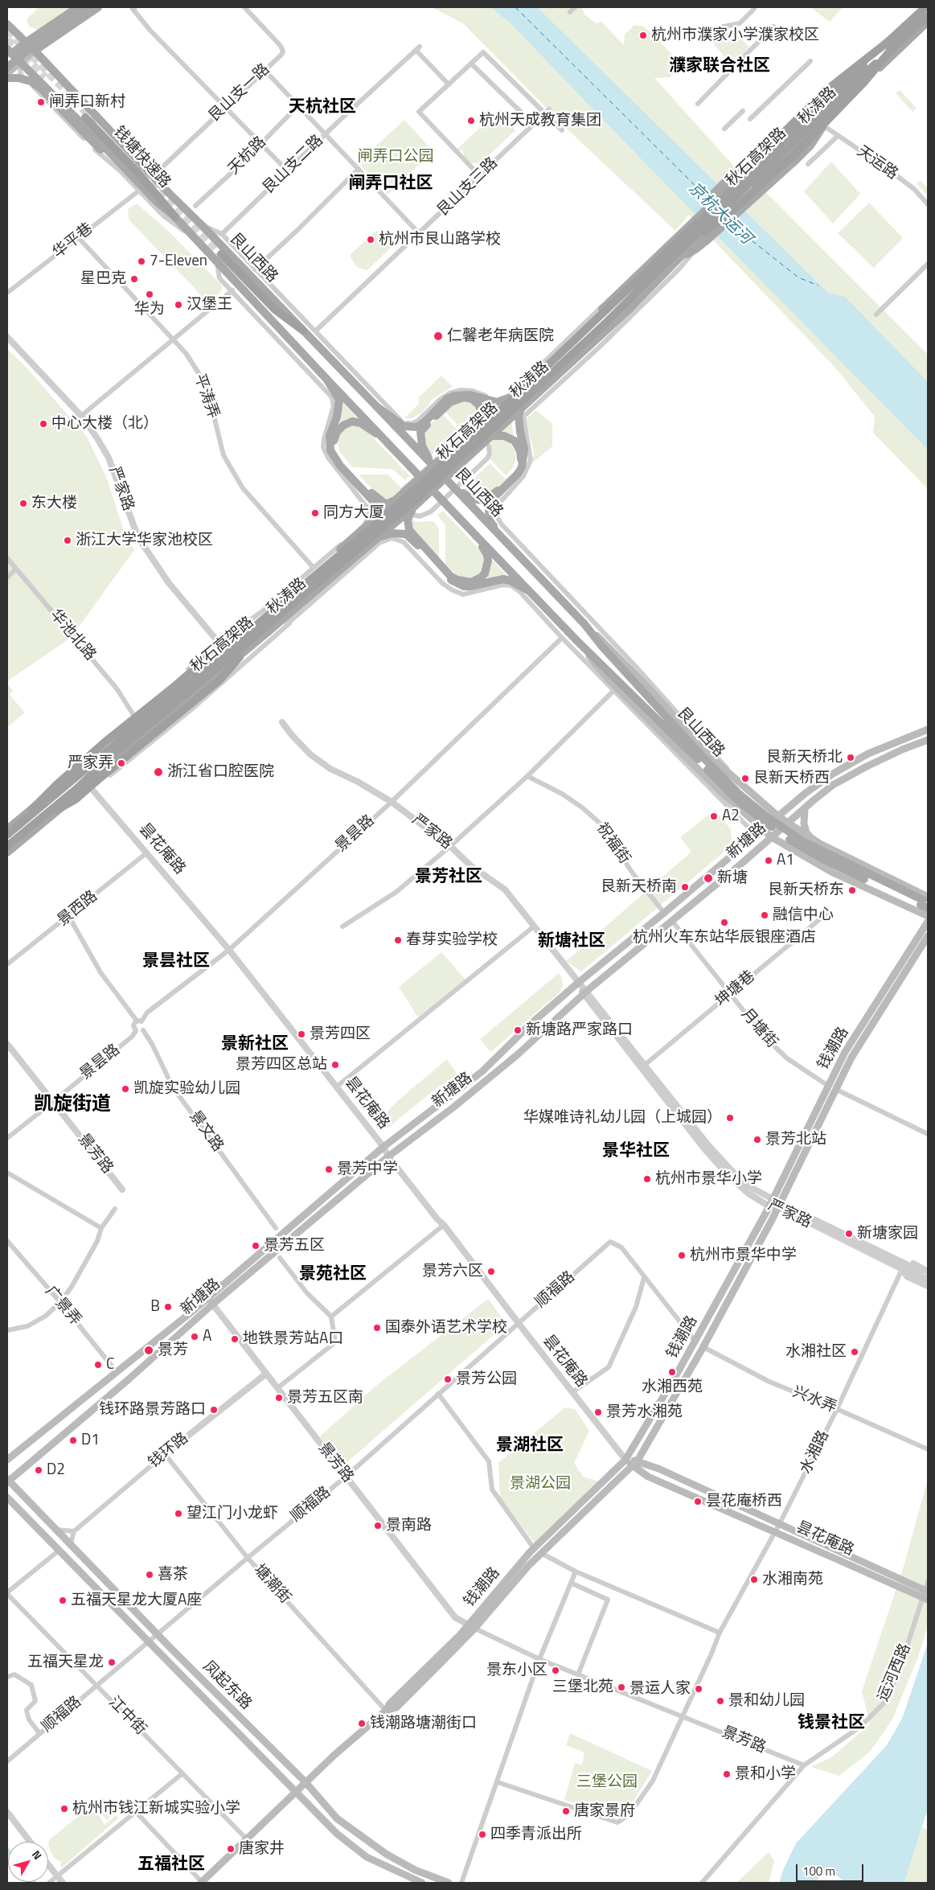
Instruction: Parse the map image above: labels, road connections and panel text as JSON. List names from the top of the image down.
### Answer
{
  "streets": {
    "highway": ["钱塘快速路", "秋石高架路"],
    "main road": [
      "秋涛路",
      "艮山西路",
      "新塘路",
      "昙花庵路",
      "钱潮路",
      "凤起东路"
    ],
    "street": [
      "艮山支一路",
      "天杭路",
      "天运路",
      "艮山支二路",
      "艮山支三路",
      "华平巷",
      "平涛弄",
      "严家路",
      "华池北路",
      "景昙路",
      "祝福街",
      "景西路",
      "坤塘巷",
      "月塘街",
      "景文路",
      "景芳路",
      "顺福路",
      "广景弄",
      "兴水弄",
      "钱环路",
      "水湘路",
      "塘潮街",
      "运河西路",
      "江中街"
    ]
  },
  "crossings": [
    ["艮山支一路", "艮山西路"],
    ["秋涛路", "秋石高架路"],
    ["秋涛路", "严家路"],
    ["秋涛路", "昙花庵路"],
    ["钱塘快速路", "艮山西路"],
    ["华平巷", "艮山西路"],
    ["华平巷", "平涛弄"],
    ["艮山西路", "新塘路"],
    ["严家路", "景昙路"],
    ["严家路", "新塘路"],
    ["严家路", "坤塘巷"],
    ["严家路", "钱潮路"],
    ["严家路", "水湘路"],
    ["景昙路", "昙花庵路"],
    ["景昙路", "景芳路"],
    ["新塘路", "祝福街"],
    ["新塘路", "昙花庵路"],
    ["新塘路", "月塘街"],
    ["新塘路", "景芳路"],
    ["新塘路", "广景弄"],
    ["新塘路", "凤起东路"],
    ["昙花庵路", "景西路"],
    ["昙花庵路", "钱潮路"],
    ["昙花庵路", "顺福路"],
    ["昙花庵路", "水湘路"],
    ["坤塘巷", "月塘街"],
    ["月塘街", "钱潮路"],
    ["钱潮路", "景芳路"],
    ["钱潮路", "兴水弄"],
    ["钱潮路", "塘潮街"],
    ["钱潮路", "凤起东路"],
    ["钱潮路", "江中街"],
    ["景芳路", "顺福路"],
    ["景芳路", "钱环路"],
    ["景芳路", "水湘路"],
    ["景芳路", "运河西路"],
    ["顺福路", "塘潮街"],
    ["顺福路", "凤起东路"],
    ["顺福路", "江中街"],
    ["兴水弄", "水湘路"],
    ["钱环路", "塘潮街"]
  ],
  "districts": [
    "濮家联合社区",
    "天杭社区",
    "闸弄口社区",
    "景芳社区",
    "新塘社区",
    "景昙社区",
    "景新社区",
    "凯旋街道",
    "景华社区",
    "景苑社区",
    "景湖社区",
    "钱景社区",
    "五福社区"
  ],
  "water": ["京杭大运河"],
  "parks": ["闸弄口公园", "景湖公园", "三堡公园"],
  "places": [
    "杭州市濮家小学濮家校区",
    "闸弄口新村",
    "杭州天成教育集团",
    "杭州市艮山路学校",
    "7-Eleven",
    "星巴克",
    "华为",
    "汉堡王",
    "仁馨老年病医院",
    "中心大楼（北）",
    "东大楼",
    "同方大厦",
    "浙江大学华家池校区",
    "艮新天桥北",
    "严家弄",
    "浙江省口腔医院",
    "艮新天桥西",
    "A2",
    "A1",
    "新塘",
    "艮新天桥南",
    "艮新天桥东",
    "融信中心",
    "杭州火车东站华辰银座酒店",
    "春芽实验学校",
    "新塘路严家路口",
    "景芳四区",
    "景芳四区总站",
    "凯旋实验幼儿园",
    "华媒唯诗礼幼儿园（上城园）",
    "景芳北站",
    "景芳中学",
    "杭州市景华小学",
    "新塘家园",
    "景芳五区",
    "杭州市景华中学",
    "景芳六区",
    "B",
    "国泰外语艺术学校",
    "A",
    "地铁景芳站A口",
    "景芳",
    "水湘社区",
    "C",
    "水湘西苑",
    "景芳公园",
    "景芳五区南",
    "钱环路景芳路口",
    "景芳水湘苑",
    "D1",
    "D2",
    "昙花庵桥西",
    "望江门小龙虾",
    "景南路",
    "喜茶",
    "水湘南苑",
    "五福天星龙大厦A座",
    "五福天星龙",
    "景东小区",
    "三堡北苑",
    "景运人家",
    "景和幼儿园",
    "钱潮路塘潮街口",
    "景和小学",
    "杭州市钱江新城实验小学",
    "唐家景府",
    "四季青派出所",
    "唐家井"
  ],
  "scale_bar": "100 m",
  "north": "top right"
}
